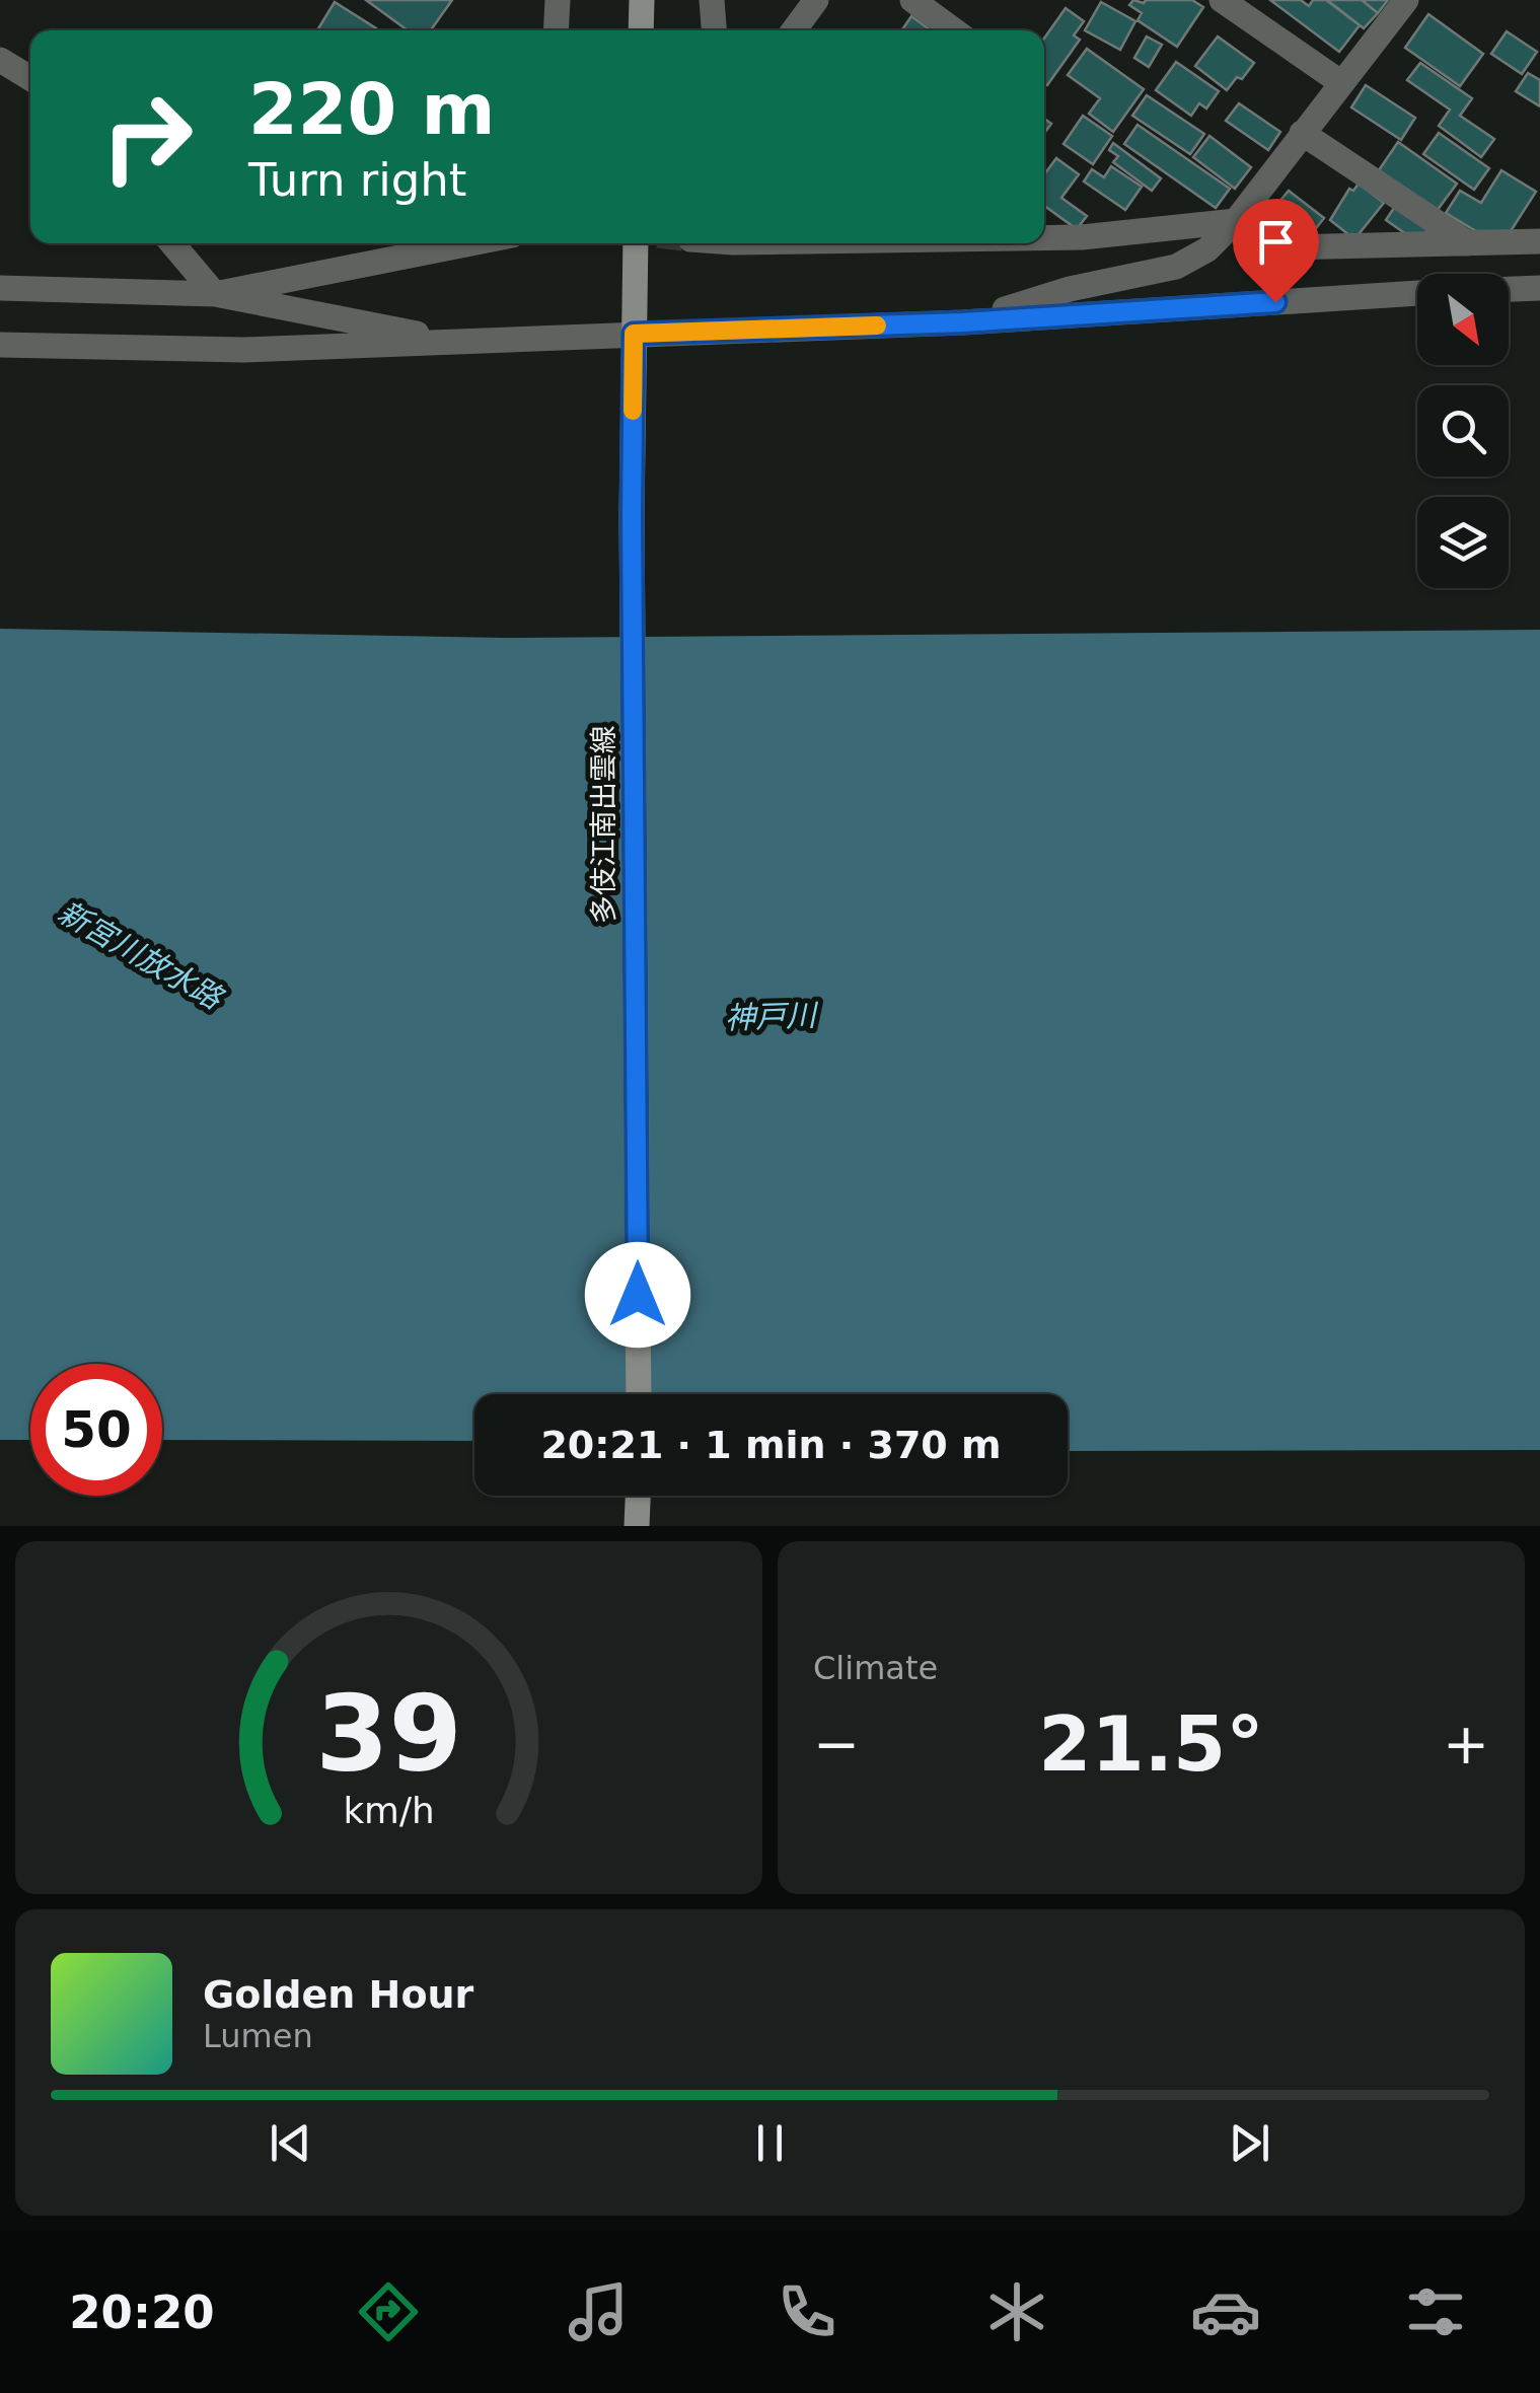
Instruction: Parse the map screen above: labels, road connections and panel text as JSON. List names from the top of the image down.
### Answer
{
  "streets": {
    "main road": ["多伎江南出雲線"]
  },
  "water": ["新宮川放水路", "神戸川"],
  "north": "bottom right",
  "page": {
    "turn": ["220 m", "Turn right"],
    "limit": "50",
    "trip": "20:21 · 1 min · 370 m",
    "tile": "Climate",
    "heat": ["−", "21.5°", "+"],
    "song": ["Golden Hour", "Lumen"],
    "tabs": "20:20",
    "gauge": ["39", "km/h"]
  }
}
